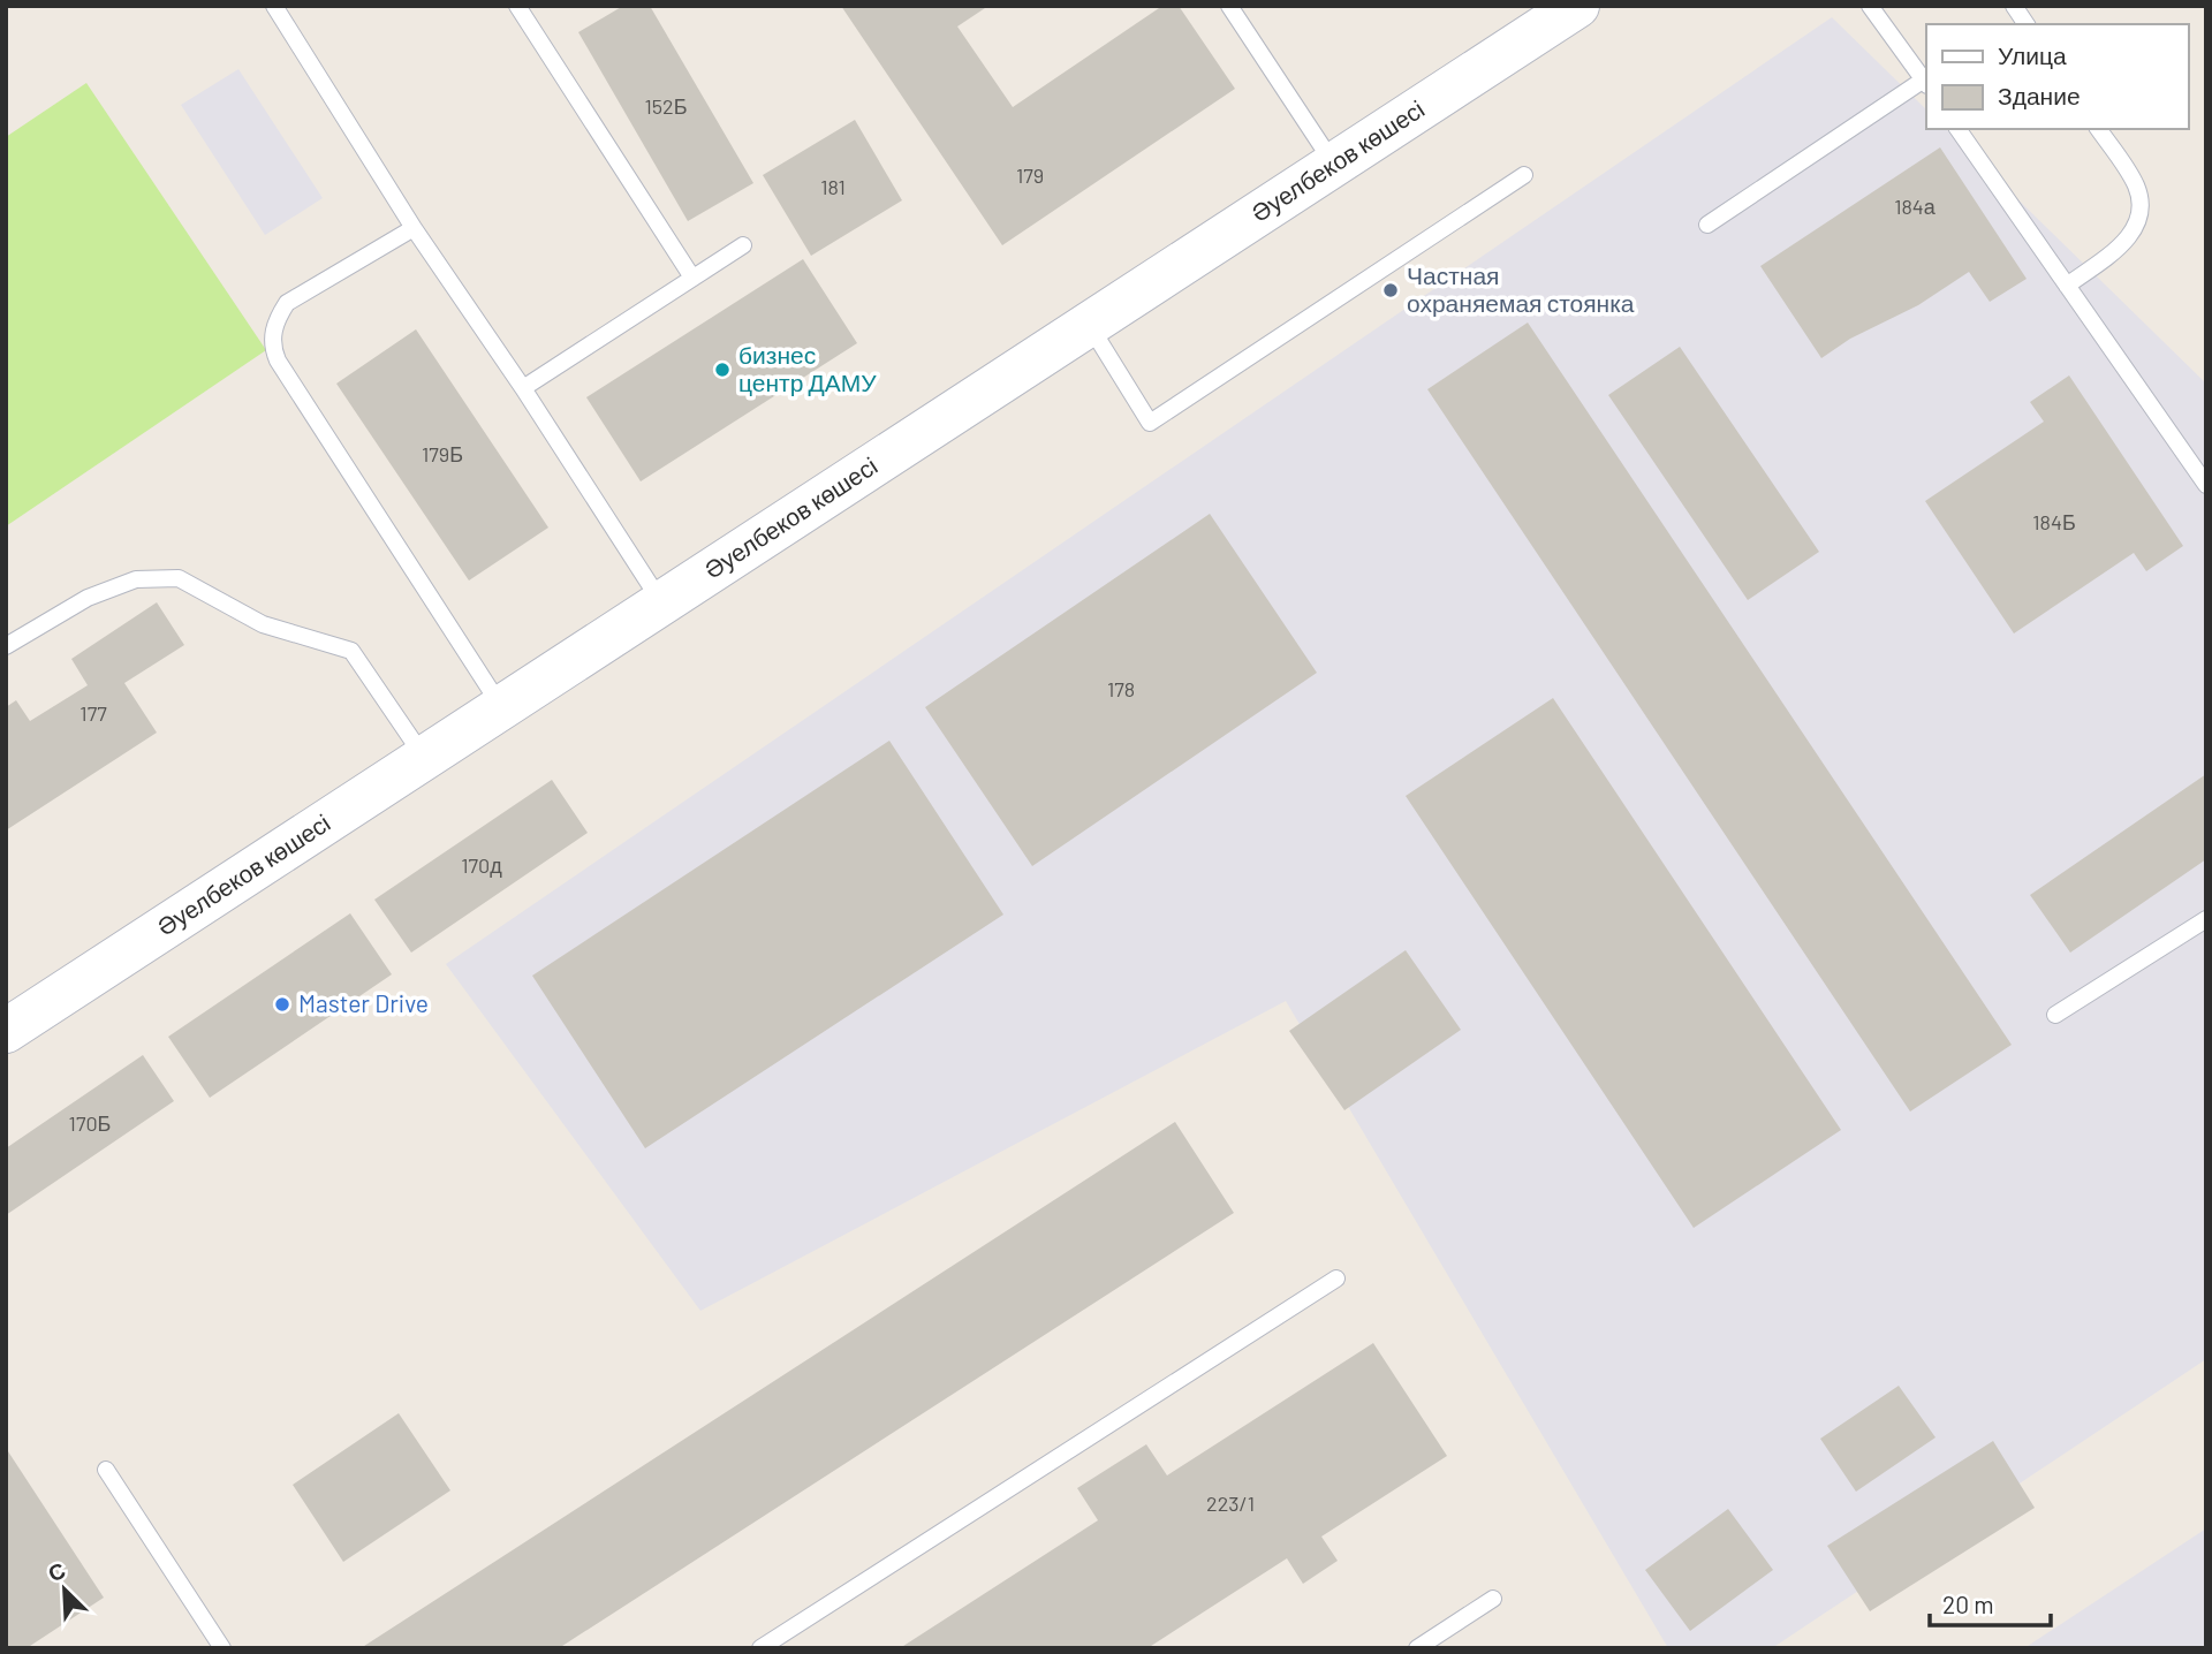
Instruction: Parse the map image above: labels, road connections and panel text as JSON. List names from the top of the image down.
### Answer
{
  "streets": {
    "street": ["Әуелбеков көшесі"]
  },
  "places": ["Частная охраняемая стоянка", "бизнес центр ДАМУ", "Master Drive"],
  "house_numbers": [
    "152Б",
    "179",
    "181",
    "184а",
    "179Б",
    "184Б",
    "178",
    "177",
    "170д",
    "170Б",
    "223/1"
  ],
  "legend": ["Улица", "Здание"],
  "scale_bar": "20 m",
  "north": "top left"
}
